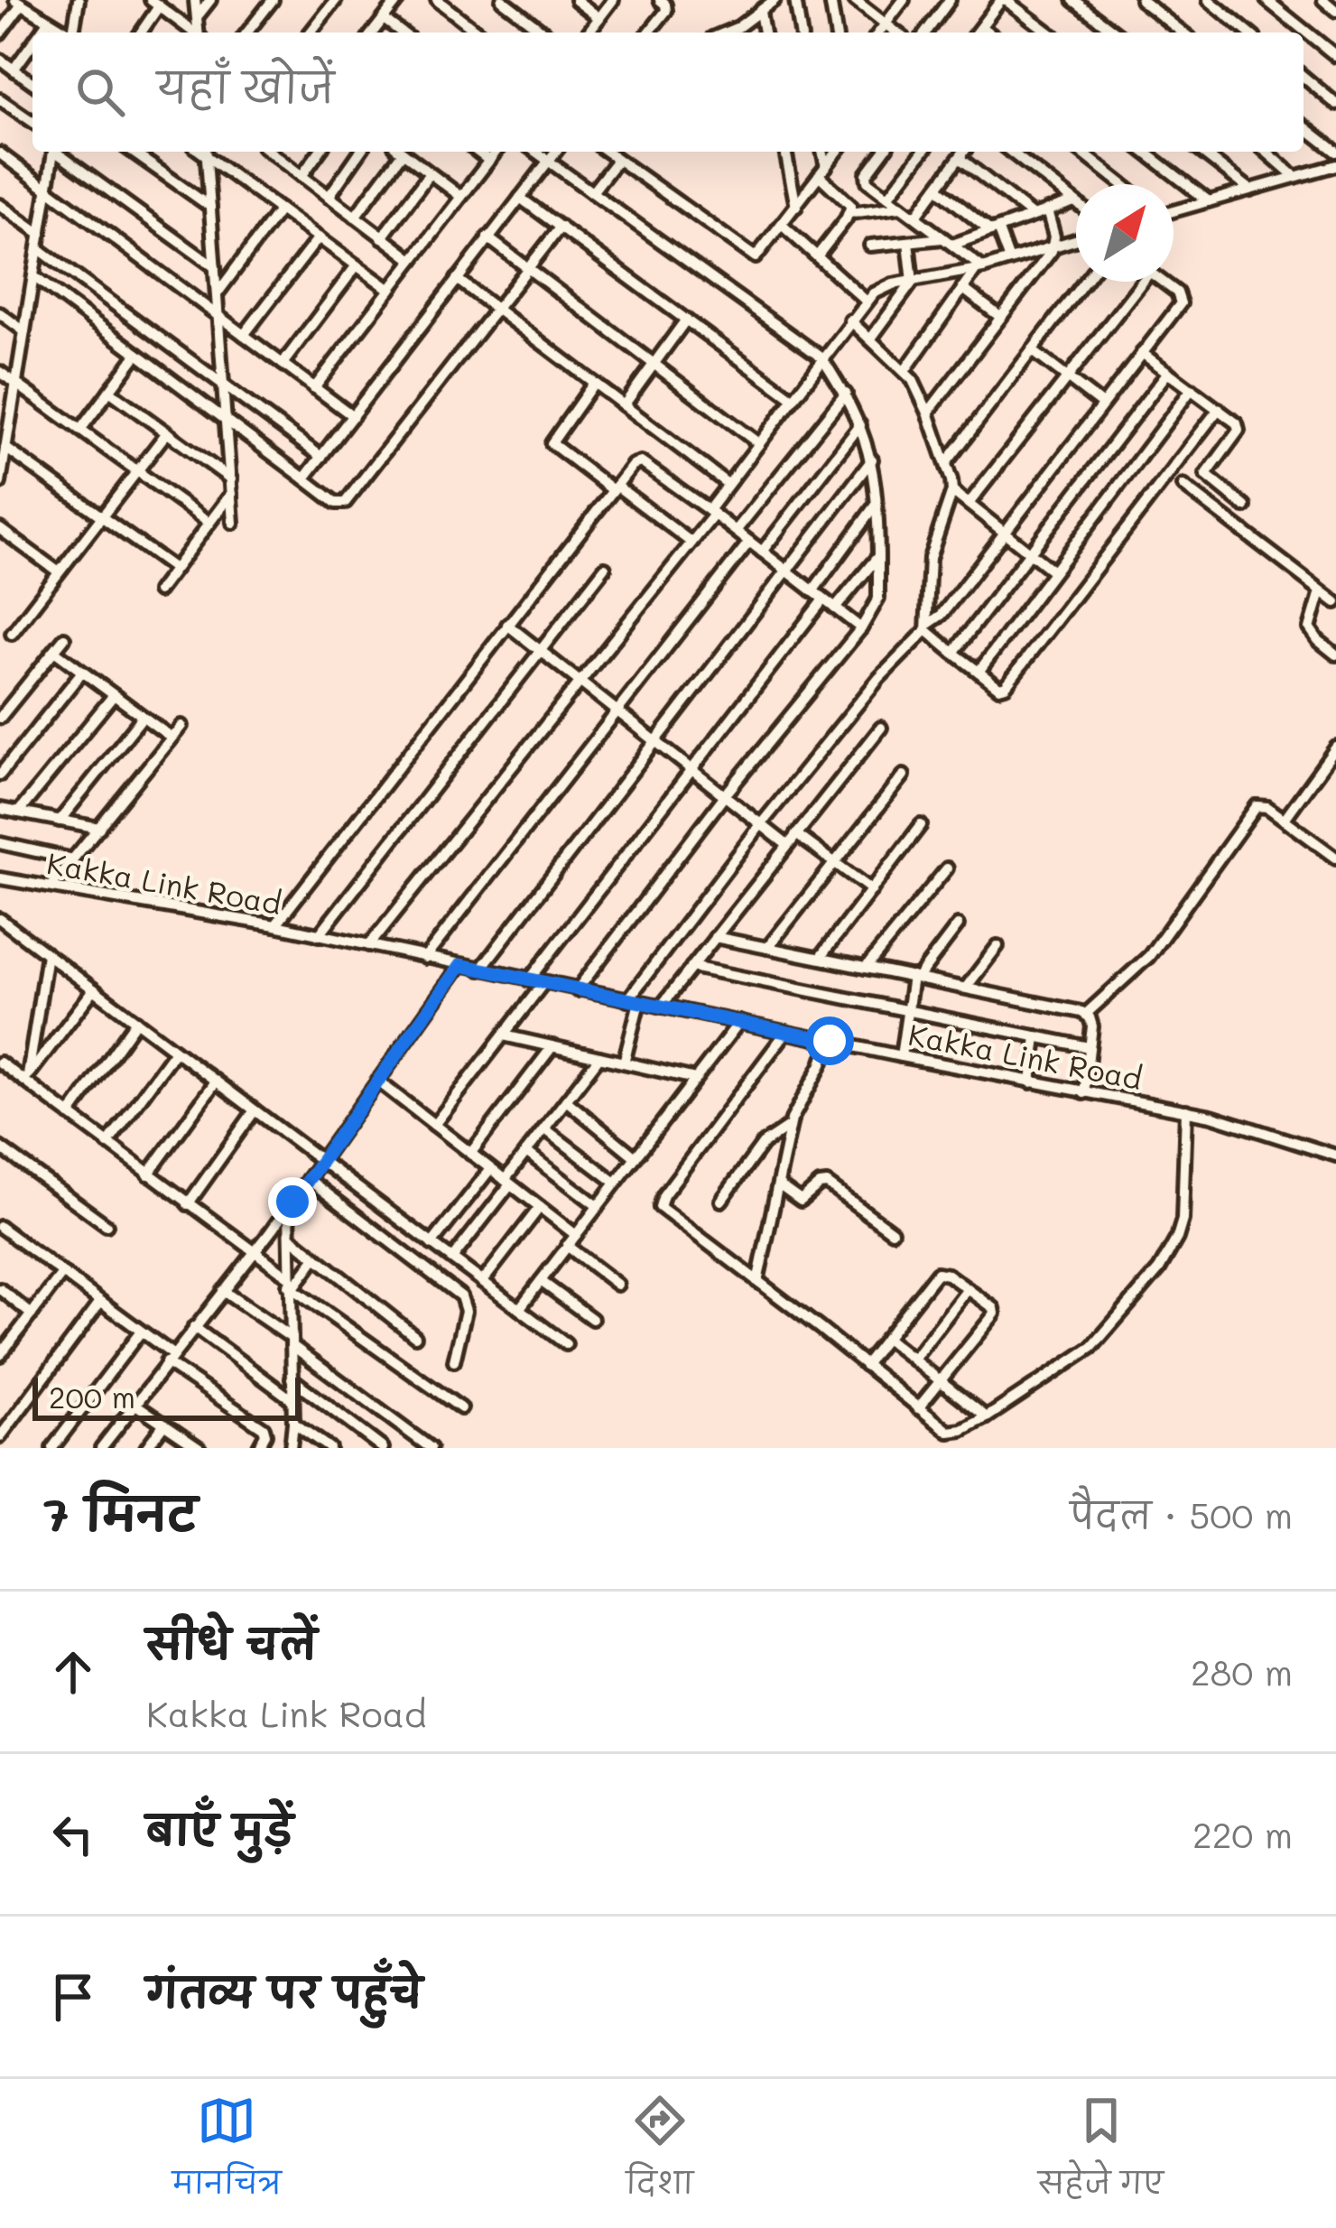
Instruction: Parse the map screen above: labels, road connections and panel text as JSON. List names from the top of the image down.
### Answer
{
  "streets": {
    "street": ["Kakka Link Road"]
  },
  "scale_bar": "200 m",
  "north": "top right",
  "page": {
    "search": "यहाँ खोजें",
    "scale": "200 m",
    "heading": ["7 मिनट", "पैदल · 500 m"],
    "list": [
      ["सीधे चलें", "Kakka Link Road", "280 m"],
      ["बाएँ मुड़ें", "220 m"],
      "गंतव्य पर पहुँचे"
    ],
    "nav": ["मानचित्र", "दिशा", "सहेजे गए"]
  }
}
